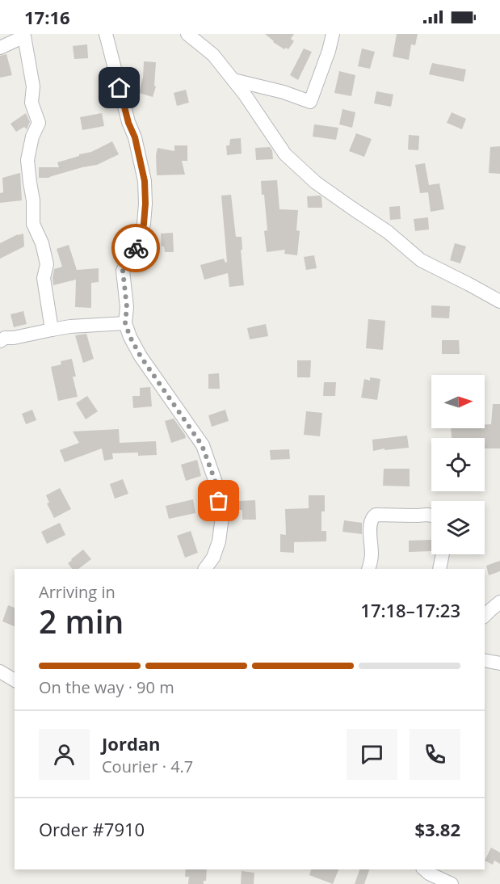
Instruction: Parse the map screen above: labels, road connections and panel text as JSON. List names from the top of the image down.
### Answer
{
  "north": "right",
  "page": {
    "status": "17:16",
    "heading": ["2 min", "Arriving in", "17:18–17:23"],
    "panel": [
      "Jordan",
      "Courier · 4.7",
      "Order #7910",
      "$3.82"
    ],
    "bar": "On the way · 90 m"
  }
}
